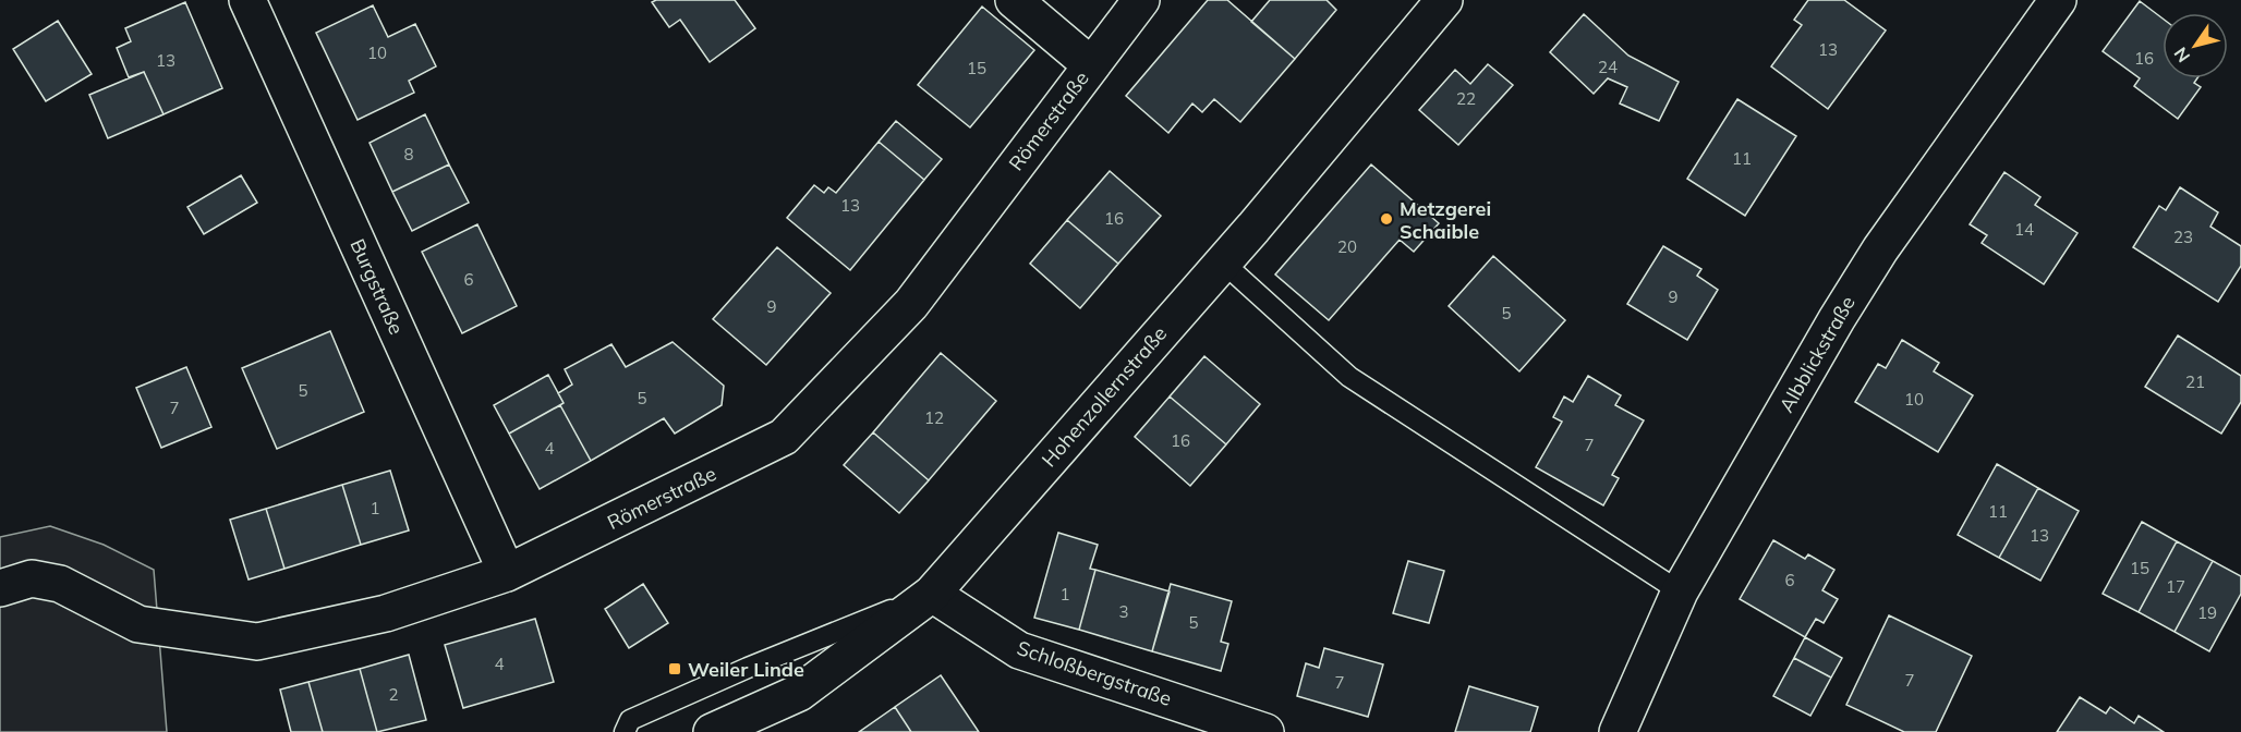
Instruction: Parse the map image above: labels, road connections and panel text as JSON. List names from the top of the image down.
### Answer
{
  "streets": {
    "street": [
      "Römerstraße",
      "Burgstraße",
      "Albblickstraße",
      "Hohenzollernstraße",
      "Schloßbergstraße"
    ]
  },
  "crossings": [
    ["Römerstraße", "Burgstraße"],
    ["Hohenzollernstraße", "Schloßbergstraße"]
  ],
  "places": {
    "other": ["Metzgerei Schaible"],
    "transit": ["Weiler Linde"]
  },
  "house_numbers": [
    "13",
    "10",
    "16",
    "13",
    "24",
    "15",
    "22",
    "8",
    "11",
    "13",
    "16",
    "14",
    "23",
    "20",
    "6",
    "9",
    "9",
    "5",
    "21",
    "5",
    "5",
    "10",
    "7",
    "12",
    "16",
    "7",
    "4",
    "1",
    "11",
    "13",
    "15",
    "6",
    "17",
    "1",
    "3",
    "19",
    "5",
    "4",
    "7",
    "7",
    "2"
  ],
  "north": "bottom left"
}
